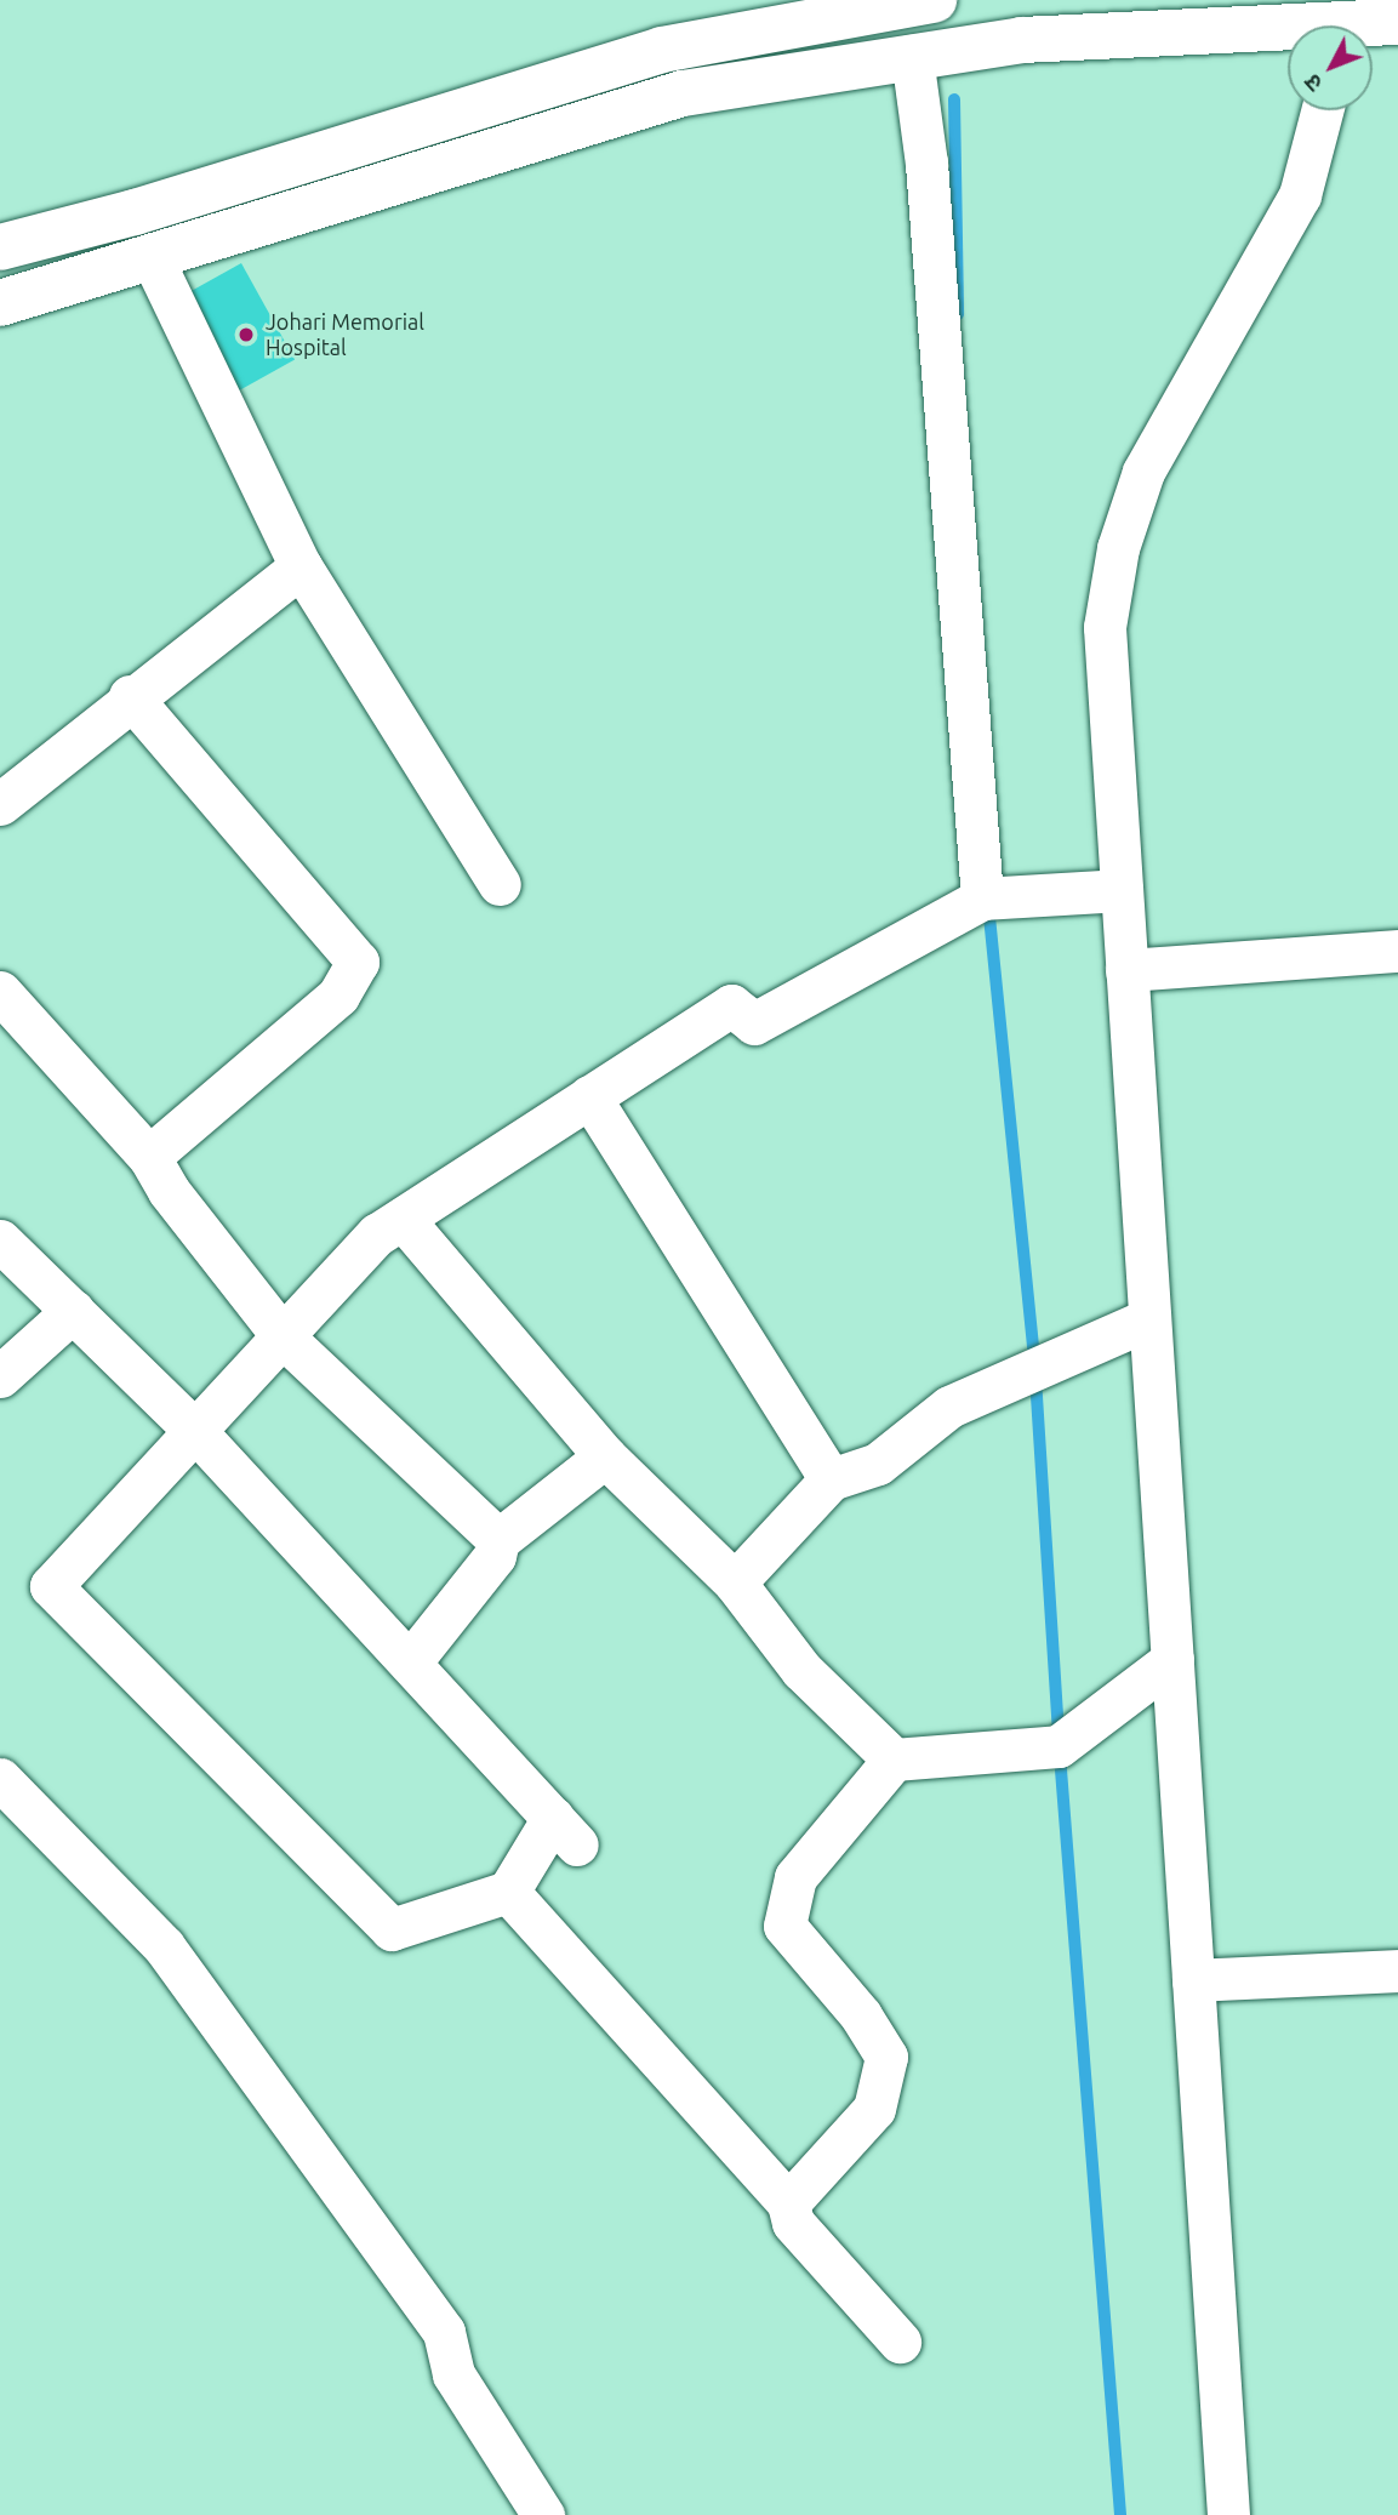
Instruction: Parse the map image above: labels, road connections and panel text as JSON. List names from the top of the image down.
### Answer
{
  "places": ["Johari Memorial Hospital"],
  "north": "bottom left"
}
